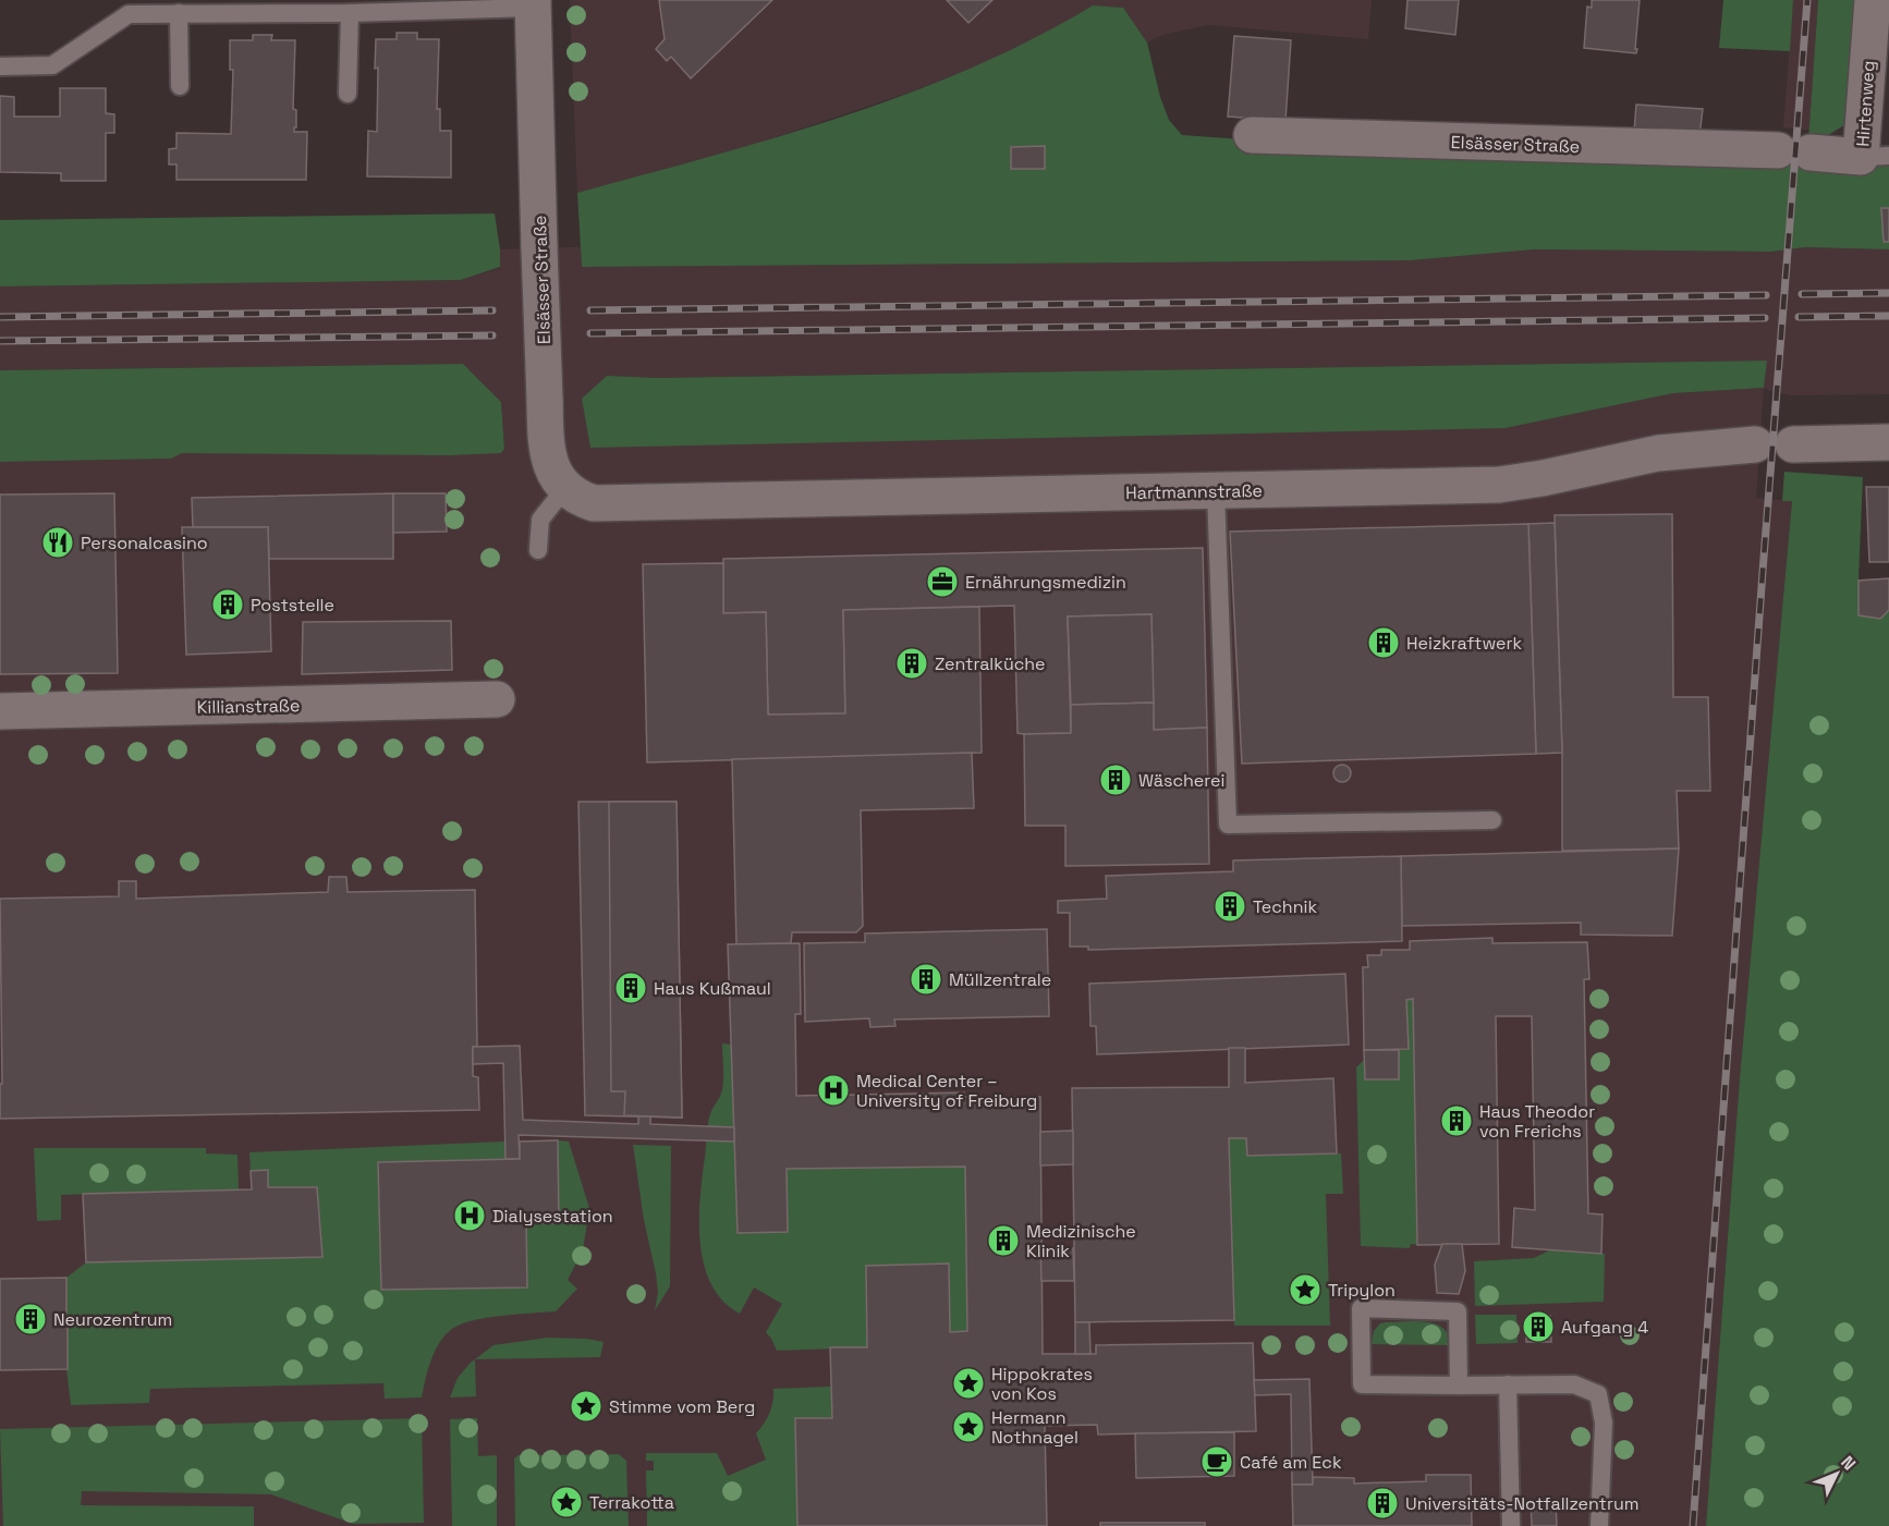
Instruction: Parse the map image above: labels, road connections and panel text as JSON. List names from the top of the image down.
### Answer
{
  "streets": {
    "street": [
      "Hirtenweg",
      "Elsässer Straße",
      "Hartmannstraße",
      "Killianstraße"
    ]
  },
  "crossings": [
    ["Hirtenweg", "Elsässer Straße"],
    ["Elsässer Straße", "Hartmannstraße"]
  ],
  "places": {
    "restaurant": ["Personalcasino"],
    "office": ["Ernährungsmedizin"],
    "building": [
      "Poststelle",
      "Heizkraftwerk",
      "Zentralküche",
      "Wäscherei",
      "Technik",
      "Müllzentrale",
      "Haus Kußmaul",
      "Haus Theodor von Frerichs",
      "Medizinische Klinik",
      "Neurozentrum",
      "Aufgang 4",
      "Universitäts-Notfallzentrum"
    ],
    "hospital": ["Medical Center – University of Freiburg", "Dialysestation"],
    "place": [
      "Tripylon",
      "Hippokrates von Kos",
      "Stimme vom Berg",
      "Hermann Nothnagel",
      "Terrakotta"
    ],
    "cafe": ["Café am Eck"]
  },
  "north": "top right"
}
